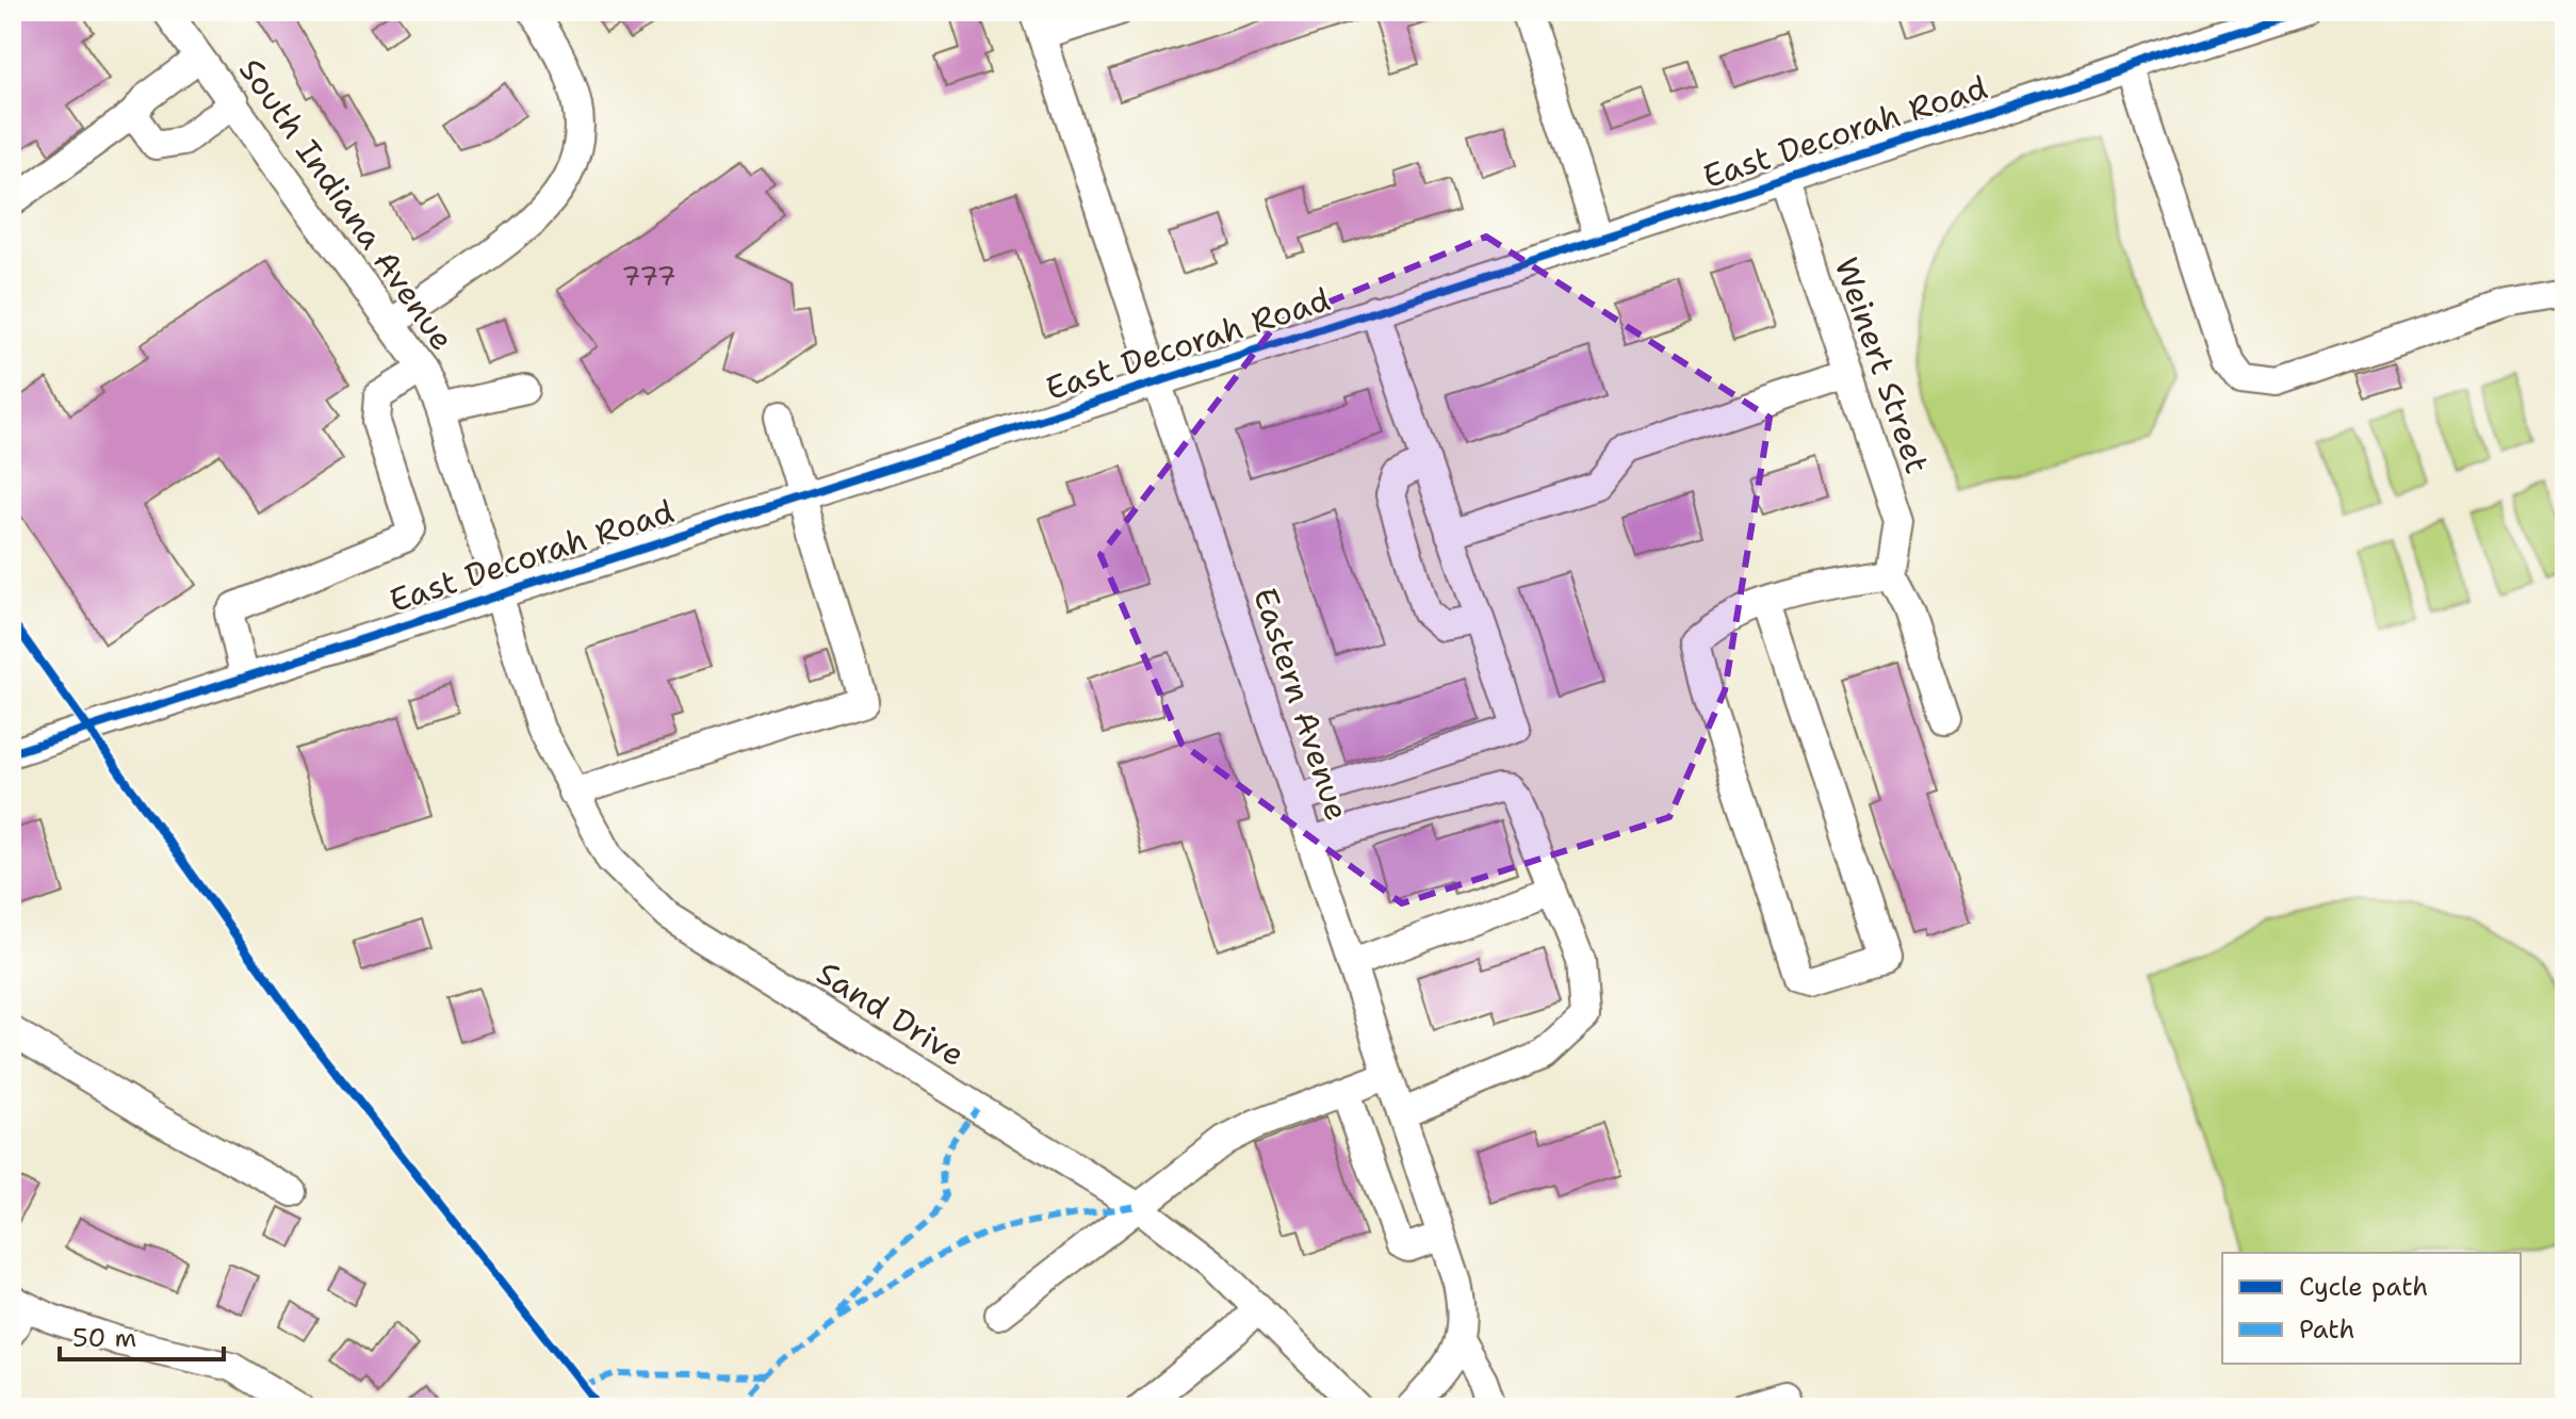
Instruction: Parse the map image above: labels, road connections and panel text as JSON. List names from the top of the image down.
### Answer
{
  "streets": {
    "street": [
      "East Decorah Road",
      "South Indiana Avenue",
      "Weinert Street",
      "Eastern Avenue",
      "Sand Drive"
    ]
  },
  "crossings": [
    ["East Decorah Road", "South Indiana Avenue"],
    ["East Decorah Road", "Weinert Street"],
    ["East Decorah Road", "Eastern Avenue"],
    ["East Decorah Road", "Sand Drive"],
    ["South Indiana Avenue", "Sand Drive"]
  ],
  "house_numbers": ["777"],
  "legend": ["Cycle path", "Path"],
  "scale_bar": "50 m"
}
